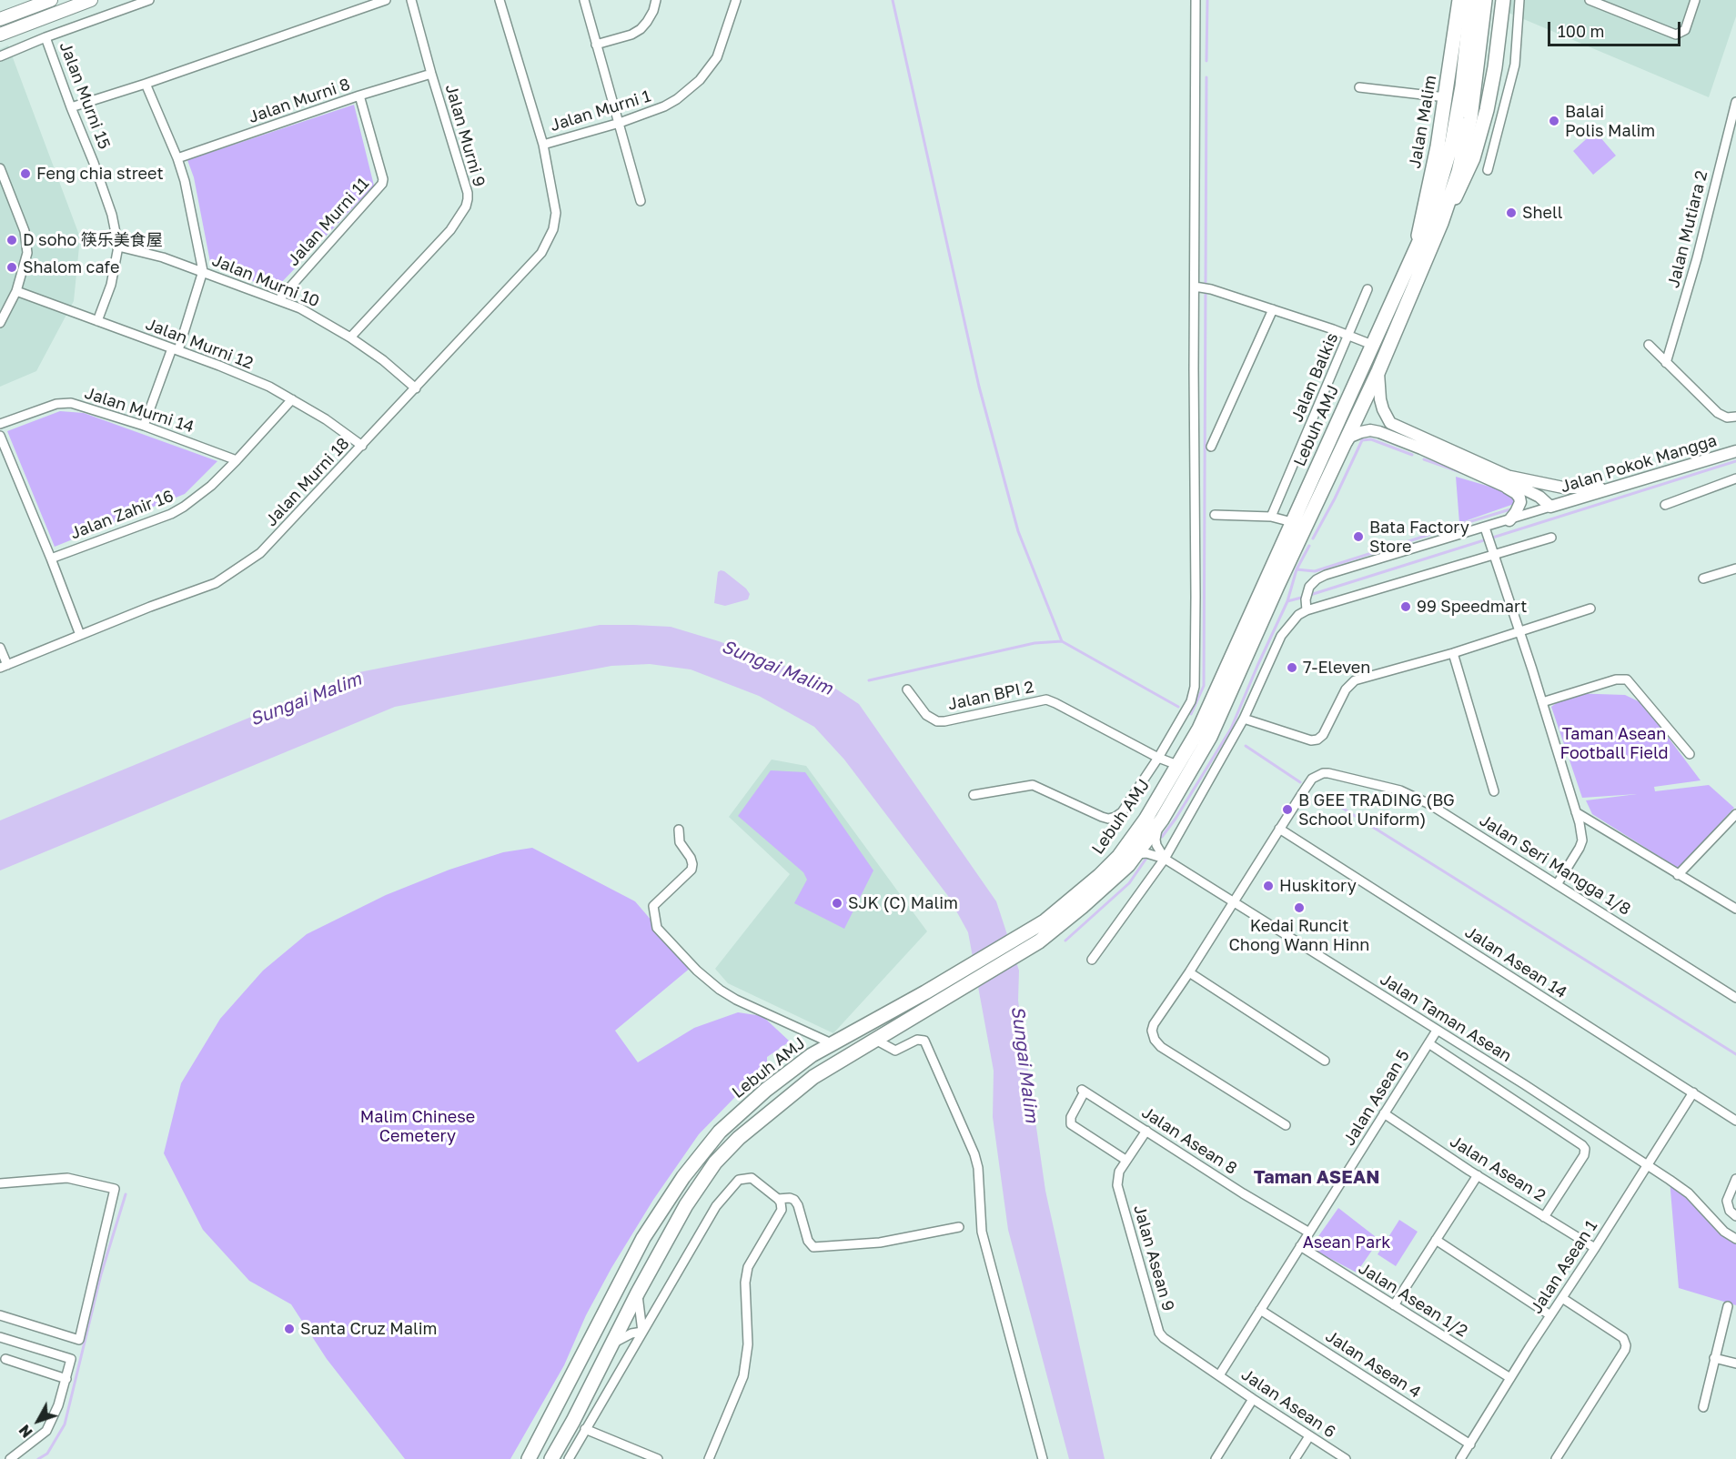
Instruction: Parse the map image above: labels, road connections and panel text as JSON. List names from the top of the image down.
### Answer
{
  "streets": {
    "main road": ["Jalan Malim", "Lebuh AMJ"],
    "street": [
      "Jalan Murni 15",
      "Jalan Murni 8",
      "Jalan Murni 1",
      "Jalan Murni 9",
      "Jalan Murni 11",
      "Jalan Mutiara 2",
      "Jalan Murni 10",
      "Jalan Murni 12",
      "Jalan Balkis",
      "Jalan Murni 14",
      "Jalan Pokok Mangga",
      "Jalan Murni 18",
      "Jalan Zahir 16",
      "Jalan BPI 2",
      "Jalan Seri Mangga 1/8",
      "Jalan Asean 14",
      "Jalan Taman Asean",
      "Jalan Asean 5",
      "Jalan Asean 8",
      "Jalan Asean 2",
      "Jalan Asean 9",
      "Jalan Asean 1",
      "Jalan Asean 1/2",
      "Jalan Asean 4",
      "Jalan Asean 6"
    ]
  },
  "crossings": [
    ["Jalan Murni 15", "Jalan Murni 10"],
    ["Jalan Murni 15", "Jalan Murni 12"],
    ["Jalan Murni 8", "Jalan Murni 9"],
    ["Jalan Murni 8", "Jalan Murni 11"],
    ["Jalan Murni 1", "Jalan Murni 18"],
    ["Jalan Malim", "Lebuh AMJ"],
    ["Jalan Murni 9", "Jalan Murni 10"],
    ["Jalan Murni 11", "Jalan Murni 10"],
    ["Jalan Murni 10", "Jalan Murni 18"],
    ["Jalan Murni 12", "Jalan Murni 18"],
    ["Jalan Murni 12", "Jalan Zahir 16"],
    ["Jalan Murni 14", "Jalan Zahir 16"],
    ["Lebuh AMJ", "Jalan Pokok Mangga"],
    ["Lebuh AMJ", "Jalan BPI 2"],
    ["Jalan Seri Mangga 1/8", "Jalan Asean 14"],
    ["Jalan Asean 14", "Jalan Asean 1"],
    ["Jalan Taman Asean", "Jalan Asean 5"],
    ["Jalan Taman Asean", "Jalan Asean 1"],
    ["Jalan Asean 5", "Jalan Asean 8"],
    ["Jalan Asean 5", "Jalan Asean 2"],
    ["Jalan Asean 5", "Jalan Asean 9"],
    ["Jalan Asean 5", "Jalan Asean 1/2"],
    ["Jalan Asean 5", "Jalan Asean 4"],
    ["Jalan Asean 5", "Jalan Asean 6"],
    ["Jalan Asean 8", "Jalan Asean 9"],
    ["Jalan Asean 2", "Jalan Asean 1"],
    ["Jalan Asean 9", "Jalan Asean 6"],
    ["Jalan Asean 1", "Jalan Asean 1/2"],
    ["Jalan Asean 1", "Jalan Asean 4"]
  ],
  "districts": ["Taman ASEAN"],
  "water": ["Sungai Malim"],
  "parks": ["Taman Asean Football Field", "Malim Chinese Cemetery", "Asean Park"],
  "places": [
    "Balai Polis Malim",
    "Feng chia street",
    "Shell",
    "D soho 筷乐美食屋",
    "Shalom cafe",
    "Bata Factory Store",
    "99 Speedmart",
    "7-Eleven",
    "B GEE TRADING (BG School Uniform)",
    "Huskitory",
    "SJK (C) Malim",
    "Kedai Runcit Chong Wann Hinn",
    "Santa Cruz Malim"
  ],
  "scale_bar": "100 m",
  "north": "bottom left"
}
